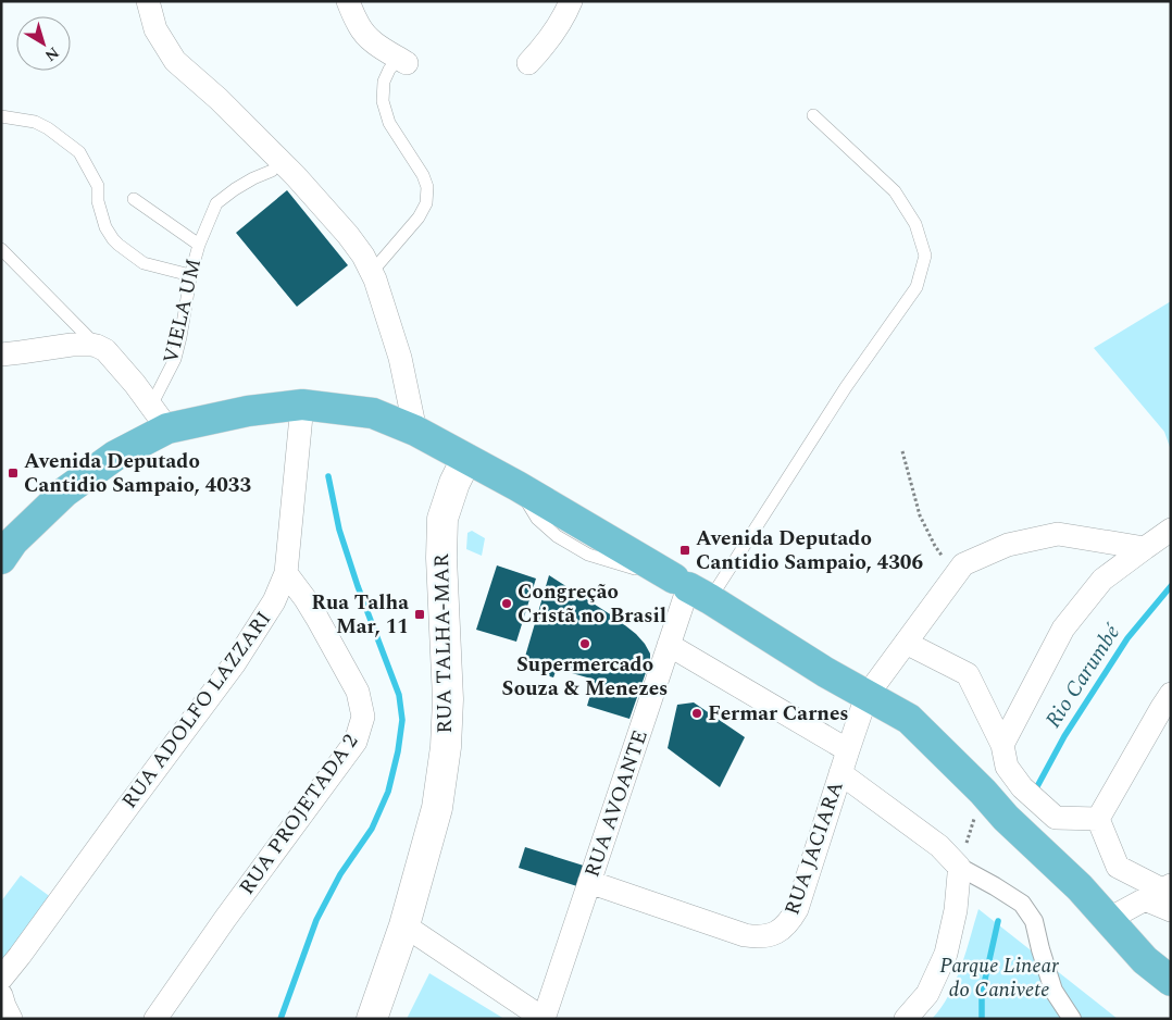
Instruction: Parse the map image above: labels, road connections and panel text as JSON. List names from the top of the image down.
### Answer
{
  "streets": {
    "street": [
      "RUA TALHA-MAR",
      "RUA ADOLFO LAZZARI",
      "RUA AVOANTE",
      "RUA PROJETADA 2",
      "RUA JACIARA"
    ],
    "lane": ["VIELA UM"]
  },
  "crossings": [
    ["RUA ADOLFO LAZZARI", "RUA PROJETADA 2"],
    ["RUA AVOANTE", "RUA JACIARA"]
  ],
  "water": ["Rio Carumbé"],
  "parks": ["Parque Linear do Canivete"],
  "places": {
    "transit": ["Avenida Deputado Cantidio Sampaio, 4033", "Avenida Deputado Cantidio Sampaio, 4306", "Rua Talha Mar, 11"],
    "other": ["Congreção Cristã no Brasil", "Supermercado Souza & Menezes", "Fermar Carnes"]
  },
  "north": "bottom right"
}
